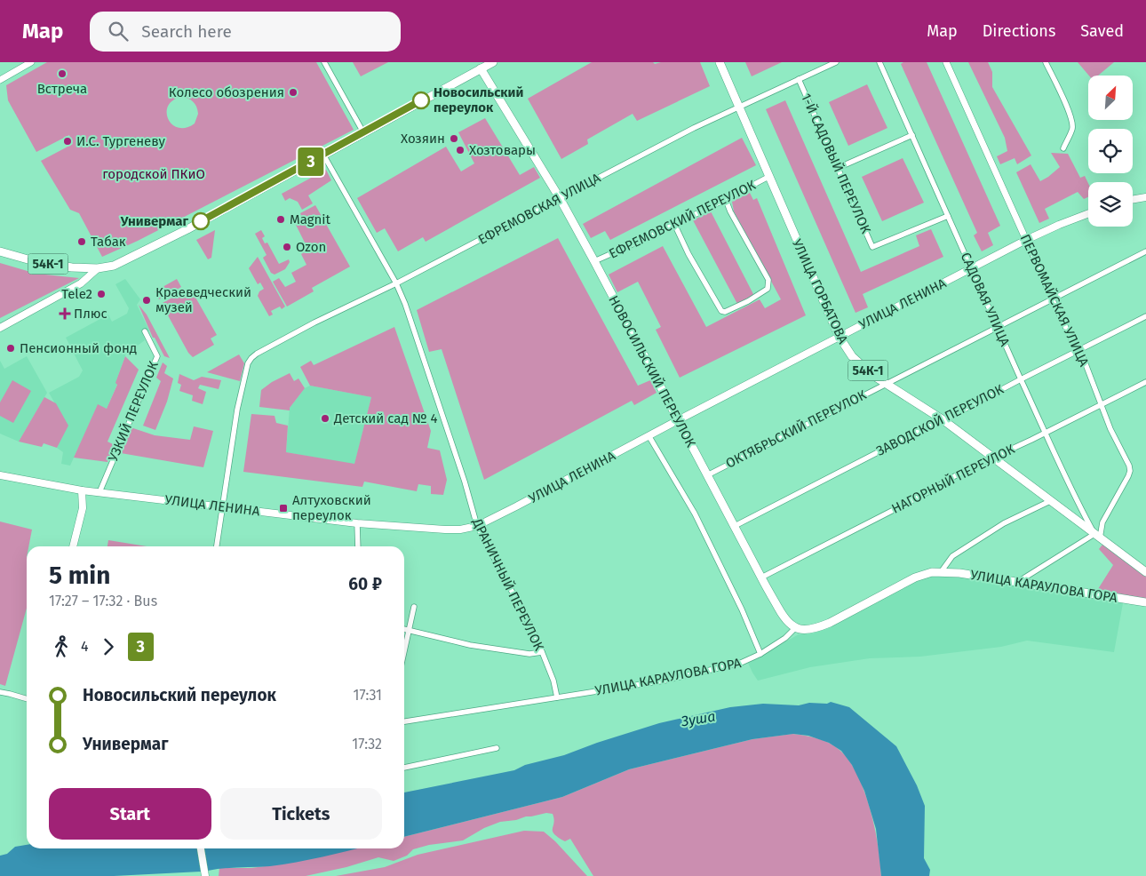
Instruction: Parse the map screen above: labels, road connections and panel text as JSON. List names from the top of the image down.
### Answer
{
  "streets": {
    "main road": [
      "54К-1",
      "УЛИЦА ГОРБАТОВА",
      "УЛИЦА ЛЕНИНА",
      "НОВОСИЛЬСКИЙ ПЕРЕУЛОК",
      "УЛИЦА КАРАУЛОВА ГОРА"
    ],
    "street": [
      "1-Й САДОВЫЙ ПЕРЕУЛОК",
      "ЕФРЕМОВСКАЯ УЛИЦА",
      "ЕФРЕМОВСКИЙ ПЕРЕУЛОК",
      "САДОВАЯ УЛИЦА",
      "ПЕРВОМАЙСКАЯ УЛИЦА",
      "УЗКИЙ ПЕРЕУЛОК",
      "ЗАВОДСКОЙ ПЕРЕУЛОК",
      "ОКТЯБРЬСКИЙ ПЕРЕУЛОК",
      "НАГОРНЫЙ ПЕРЕУЛОК",
      "ДРАНИЧНЫЙ ПЕРЕУЛОК"
    ]
  },
  "crossings": [
    ["1-Й САДОВЫЙ ПЕРЕУЛОК", "ЕФРЕМОВСКАЯ УЛИЦА"],
    ["1-Й САДОВЫЙ ПЕРЕУЛОК", "САДОВАЯ УЛИЦА"],
    ["ЕФРЕМОВСКАЯ УЛИЦА", "УЛИЦА ГОРБАТОВА"],
    ["ЕФРЕМОВСКАЯ УЛИЦА", "УЛИЦА ЛЕНИНА"],
    ["ЕФРЕМОВСКАЯ УЛИЦА", "НОВОСИЛЬСКИЙ ПЕРЕУЛОК"],
    ["ЕФРЕМОВСКАЯ УЛИЦА", "ДРАНИЧНЫЙ ПЕРЕУЛОК"],
    ["ЕФРЕМОВСКИЙ ПЕРЕУЛОК", "УЛИЦА ГОРБАТОВА"],
    ["ЕФРЕМОВСКИЙ ПЕРЕУЛОК", "НОВОСИЛЬСКИЙ ПЕРЕУЛОК"],
    ["54К-1", "НОВОСИЛЬСКИЙ ПЕРЕУЛОК"],
    ["54К-1", "ДРАНИЧНЫЙ ПЕРЕУЛОК"],
    ["УЛИЦА ГОРБАТОВА", "САДОВАЯ УЛИЦА"],
    ["УЛИЦА ГОРБАТОВА", "ПЕРВОМАЙСКАЯ УЛИЦА"],
    ["УЛИЦА ГОРБАТОВА", "УЛИЦА ЛЕНИНА"],
    ["УЛИЦА ГОРБАТОВА", "ЗАВОДСКОЙ ПЕРЕУЛОК"],
    ["УЛИЦА ГОРБАТОВА", "ОКТЯБРЬСКИЙ ПЕРЕУЛОК"],
    ["УЛИЦА ГОРБАТОВА", "НАГОРНЫЙ ПЕРЕУЛОК"],
    ["УЛИЦА ГОРБАТОВА", "УЛИЦА КАРАУЛОВА ГОРА"],
    ["САДОВАЯ УЛИЦА", "ПЕРВОМАЙСКАЯ УЛИЦА"],
    ["САДОВАЯ УЛИЦА", "УЛИЦА ЛЕНИНА"],
    ["САДОВАЯ УЛИЦА", "ЗАВОДСКОЙ ПЕРЕУЛОК"],
    ["САДОВАЯ УЛИЦА", "ОКТЯБРЬСКИЙ ПЕРЕУЛОК"],
    ["САДОВАЯ УЛИЦА", "НАГОРНЫЙ ПЕРЕУЛОК"],
    ["ПЕРВОМАЙСКАЯ УЛИЦА", "УЛИЦА ЛЕНИНА"],
    ["ПЕРВОМАЙСКАЯ УЛИЦА", "ЗАВОДСКОЙ ПЕРЕУЛОК"],
    ["ПЕРВОМАЙСКАЯ УЛИЦА", "ОКТЯБРЬСКИЙ ПЕРЕУЛОК"],
    ["ПЕРВОМАЙСКАЯ УЛИЦА", "НАГОРНЫЙ ПЕРЕУЛОК"],
    ["УЛИЦА ЛЕНИНА", "НОВОСИЛЬСКИЙ ПЕРЕУЛОК"],
    ["УЛИЦА ЛЕНИНА", "УЗКИЙ ПЕРЕУЛОК"],
    ["УЛИЦА ЛЕНИНА", "ДРАНИЧНЫЙ ПЕРЕУЛОК"],
    ["НОВОСИЛЬСКИЙ ПЕРЕУЛОК", "ЗАВОДСКОЙ ПЕРЕУЛОК"],
    ["НОВОСИЛЬСКИЙ ПЕРЕУЛОК", "ОКТЯБРЬСКИЙ ПЕРЕУЛОК"],
    ["НОВОСИЛЬСКИЙ ПЕРЕУЛОК", "НАГОРНЫЙ ПЕРЕУЛОК"],
    ["НОВОСИЛЬСКИЙ ПЕРЕУЛОК", "УЛИЦА КАРАУЛОВА ГОРА"],
    ["ДРАНИЧНЫЙ ПЕРЕУЛОК", "УЛИЦА КАРАУЛОВА ГОРА"]
  ],
  "water": ["Зуша"],
  "parks": ["городской ПКиО"],
  "places": {
    "other": [
      "Встреча",
      "Колесо обозрения",
      "Новосильский переулок",
      "Хозяин",
      "И.С. Тургеневу",
      "Хозтовары",
      "Magnit",
      "Универмаг",
      "Табак",
      "Ozon",
      "Tele2",
      "Краеведческий музей",
      "Пенсионный фонд",
      "Детский сад № 4"
    ],
    "health": ["Плюс"],
    "transit": ["Алтуховский переулок"]
  },
  "lines": ["bus line 3"],
  "north": "top right",
  "page": {
    "header": "Map",
    "search": "Search here",
    "nav": ["Map", "Directions", "Saved"],
    "on_map": "3",
    "heading": ["5 min", "17:27 – 17:32 · Bus", "60 ₽"],
    "legs": ["4", "3"],
    "list": [
      {
        "name": "Новосильский переулок",
        "value": "17:31"
      },
      {
        "name": "Универмаг",
        "value": "17:32"
      }
    ],
    "buttons": ["Start", "Tickets"]
  }
}
